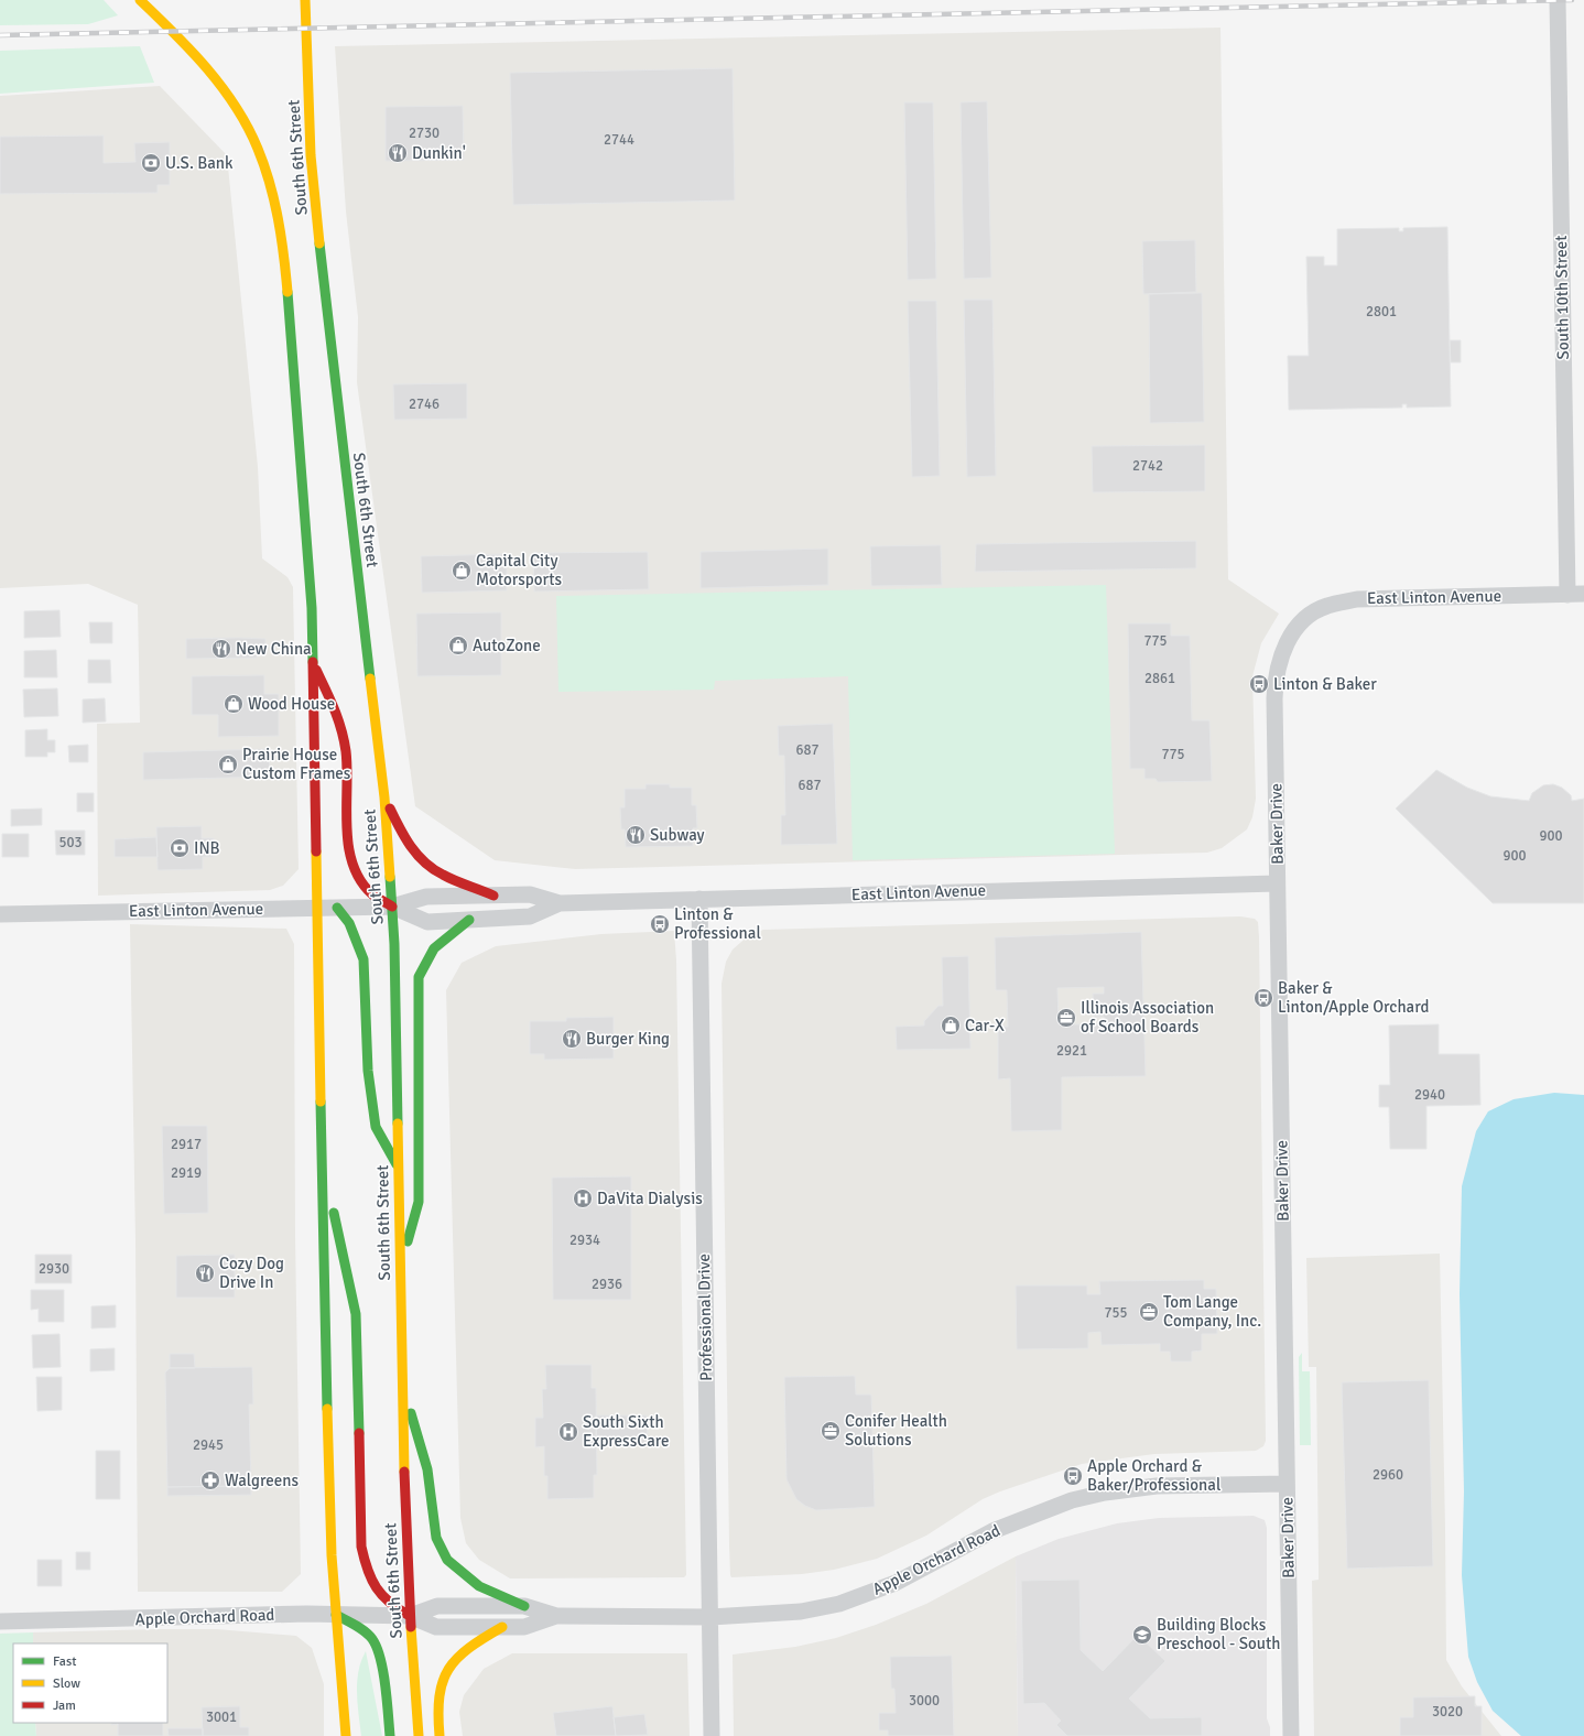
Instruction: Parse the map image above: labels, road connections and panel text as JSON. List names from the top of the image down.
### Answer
{
  "streets": {
    "main road": ["South 6th Street"],
    "street": [
      "South 10th Street",
      "East Linton Avenue",
      "Baker Drive",
      "Professional Drive",
      "Apple Orchard Road"
    ]
  },
  "crossings": [
    ["South 6th Street", "East Linton Avenue"],
    ["South 6th Street", "Apple Orchard Road"],
    ["South 10th Street", "East Linton Avenue"],
    ["East Linton Avenue", "Baker Drive"],
    ["East Linton Avenue", "Professional Drive"],
    ["Baker Drive", "Apple Orchard Road"],
    ["Professional Drive", "Apple Orchard Road"]
  ],
  "places": {
    "restaurant": [
      "Dunkin'",
      "New China",
      "Subway",
      "Burger King",
      "Cozy Dog Drive In"
    ],
    "bank": ["U.S. Bank", "INB"],
    "shop": [
      "Capital City Motorsports",
      "AutoZone",
      "Wood House",
      "Prairie House Custom Frames",
      "Car-X"
    ],
    "bus stop": [
      "Linton & Baker",
      "Linton & Professional",
      "Baker & Linton/Apple Orchard",
      "Apple Orchard & Baker/Professional"
    ],
    "office": ["Illinois Association of School Boards", "Tom Lange Company, Inc.", "Conifer Health Solutions"],
    "hospital": ["DaVita Dialysis", "South Sixth ExpressCare"],
    "pharmacy": ["Walgreens"],
    "school or university": ["Building Blocks Preschool - South"]
  },
  "house_numbers": [
    "2730",
    "2744",
    "2801",
    "2746",
    "2742",
    "775",
    "2861",
    "687",
    "775",
    "687",
    "900",
    "503",
    "900",
    "2921",
    "2940",
    "2917",
    "2919",
    "2934",
    "2930",
    "2936",
    "755",
    "2945",
    "2960",
    "3000",
    "3020",
    "3001"
  ],
  "legend": ["Fast", "Slow", "Jam"]
}
